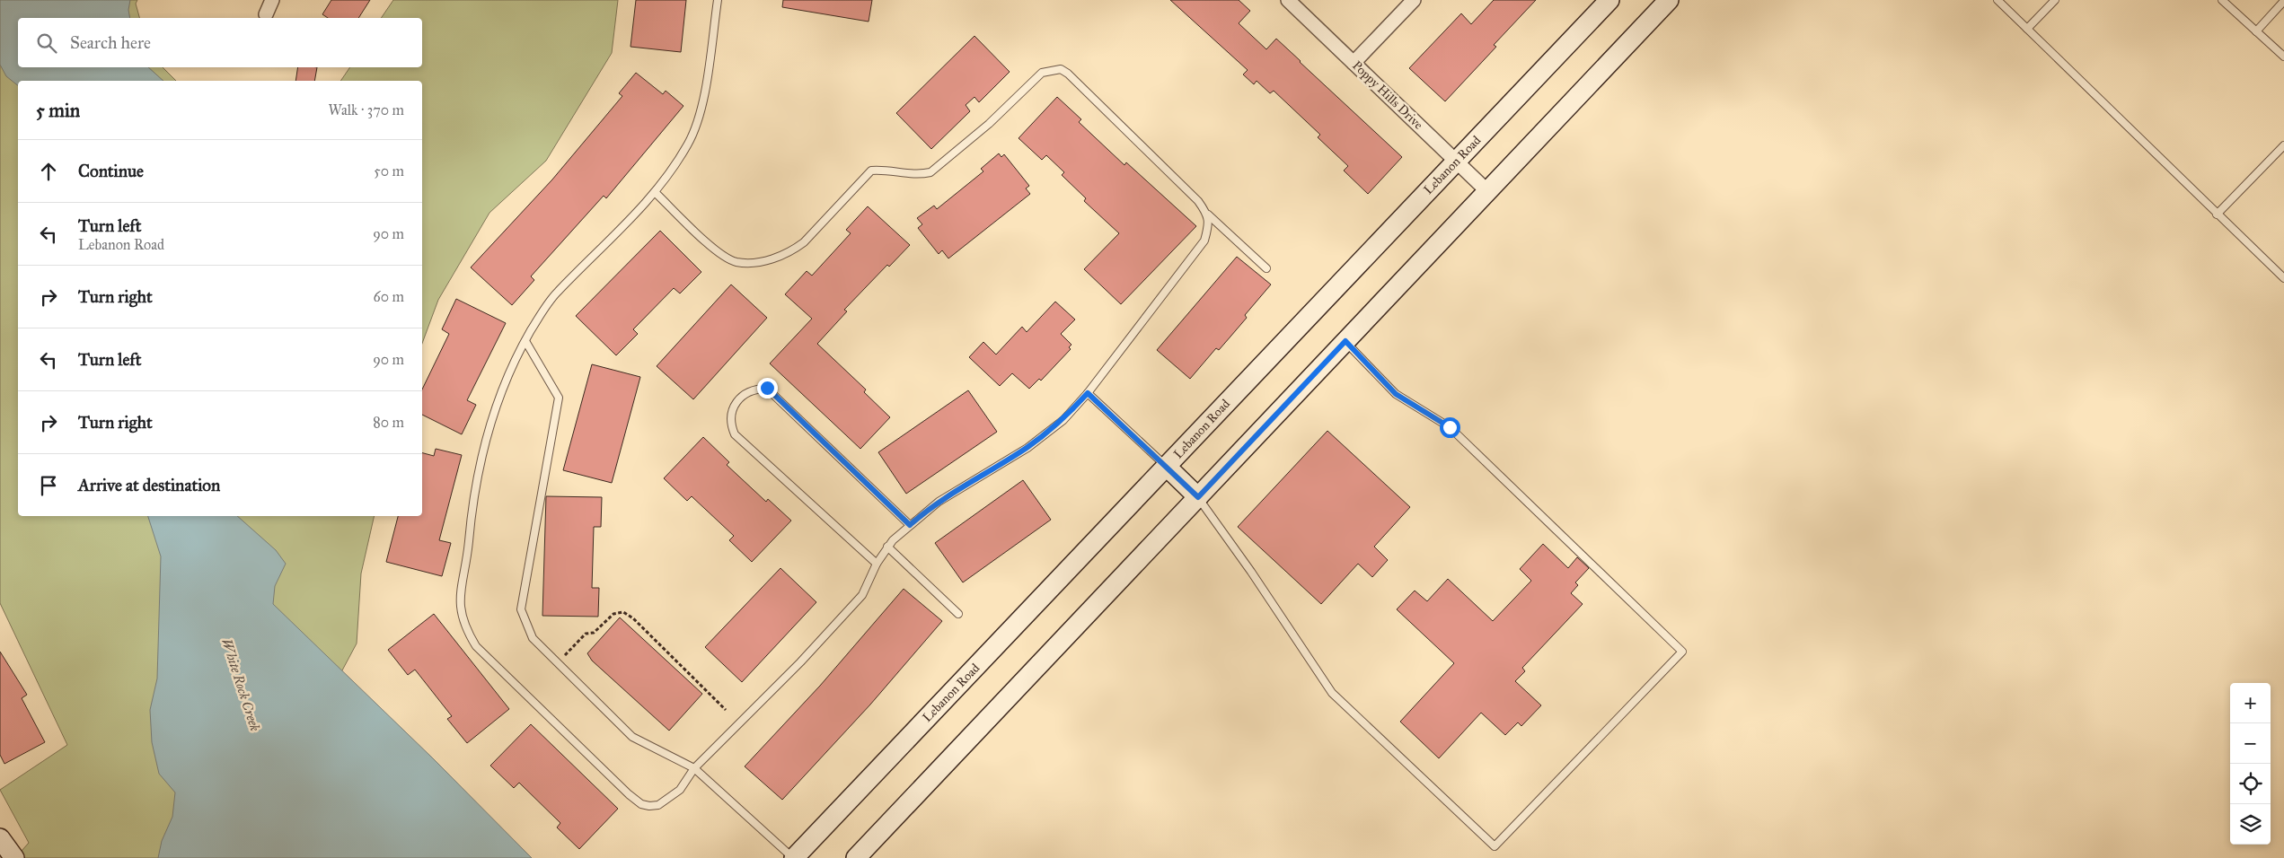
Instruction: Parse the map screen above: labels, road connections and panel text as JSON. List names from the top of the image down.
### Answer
{
  "streets": {
    "main road": ["Lebanon Road"],
    "street": ["Poppy Hills Drive"]
  },
  "crossings": [
    ["Poppy Hills Drive", "Lebanon Road"]
  ],
  "water": ["White Rock Creek"],
  "page": {
    "search": "Search here",
    "heading": ["5 min", "Walk · 370 m"],
    "list": [
      ["Continue", "50 m"],
      ["Turn left", "Lebanon Road", "90 m"],
      ["Turn right", "60 m"],
      ["Turn left", "90 m"],
      ["Turn right", "80 m"],
      "Arrive at destination"
    ],
    "map_buttons": ["+", "−"]
  }
}
